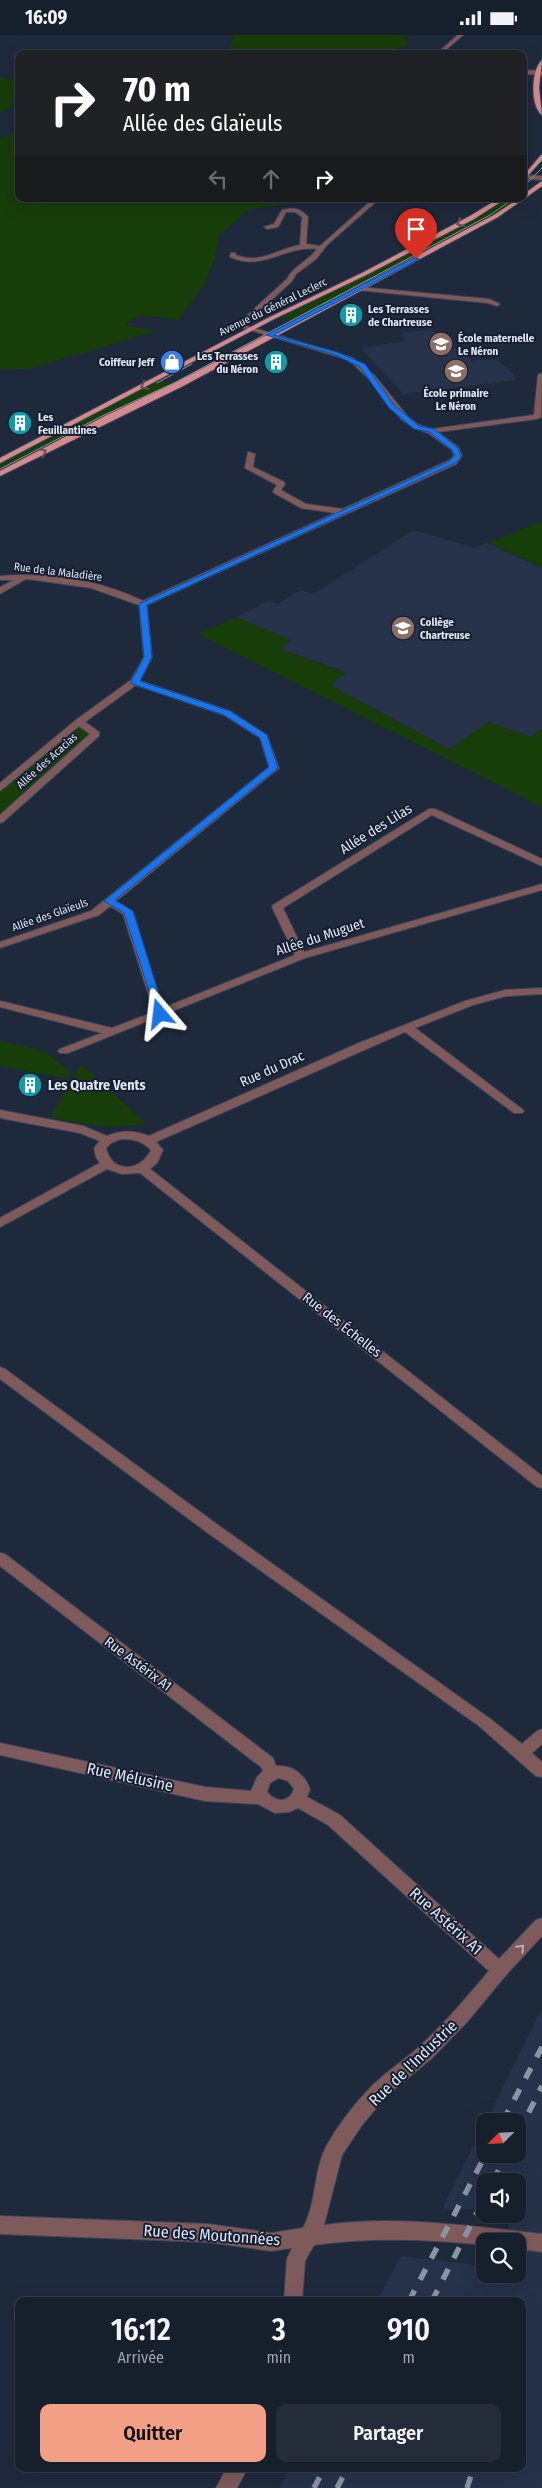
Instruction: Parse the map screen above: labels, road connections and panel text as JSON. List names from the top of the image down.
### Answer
{
  "streets": {
    "main road": ["Avenue du Général Leclerc"],
    "street": [
      "Rue de la Maladière",
      "Allée des Acacias",
      "Allée des Lilas",
      "Allée des Glaïeuls",
      "Allée du Muguet",
      "Rue du Drac",
      "Rue des Échelles",
      "Rue Astérix A1",
      "Rue Mélusine",
      "Rue de l'Industrie",
      "Rue des Moutonnées"
    ]
  },
  "crossings": [
    ["Rue de la Maladière", "Allée des Acacias"],
    ["Allée des Acacias", "Allée des Glaïeuls"],
    ["Allée des Lilas", "Allée du Muguet"],
    ["Rue du Drac", "Rue des Échelles"],
    ["Rue Astérix A1", "Rue Mélusine"],
    ["Rue Astérix A1", "Rue de l'Industrie"],
    ["Rue de l'Industrie", "Rue des Moutonnées"]
  ],
  "places": {
    "building": [
      "Les Terrasses de Chartreuse",
      "Les Terrasses du Néron",
      "Les Feuillantines",
      "Les Quatre Vents"
    ],
    "school or university": ["École maternelle Le Néron", "École primaire Le Néron", "Collège Chartreuse"],
    "shop": ["Coiffeur Jeff"]
  },
  "north": "bottom left",
  "page": {
    "status": "16:09",
    "turn": ["70 m", "Allée des Glaïeuls"],
    "eta": [
      "16:12",
      "Arrivée",
      "3",
      "min",
      "910",
      "m"
    ],
    "buttons": ["Quitter", "Partager"]
  }
}
